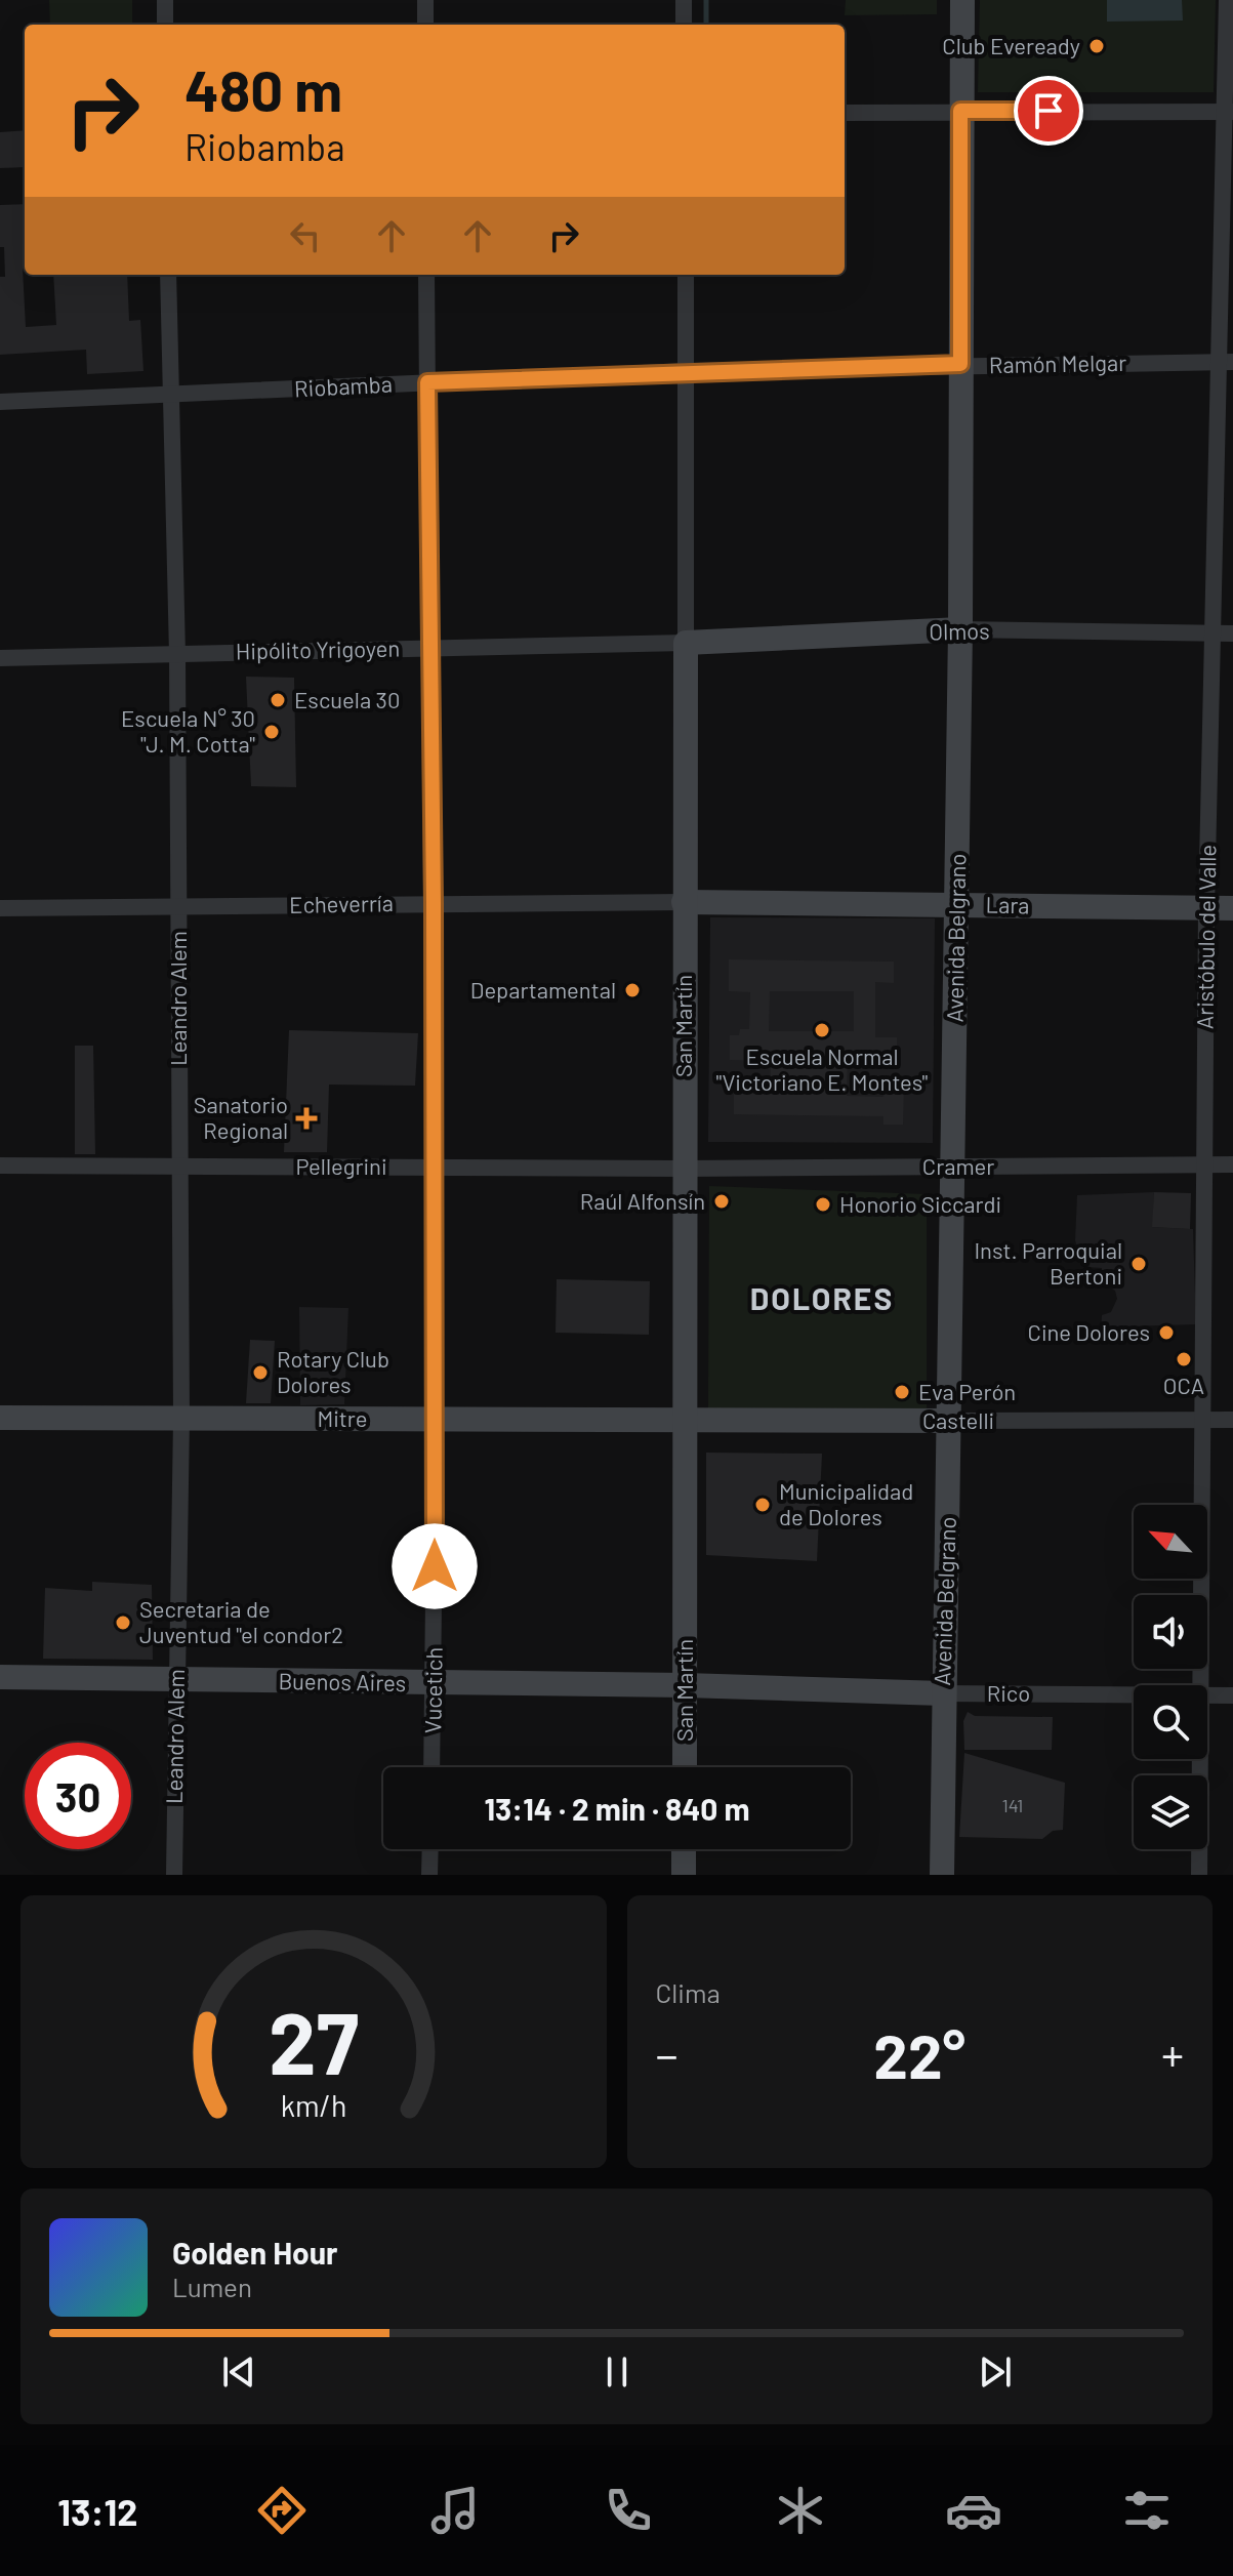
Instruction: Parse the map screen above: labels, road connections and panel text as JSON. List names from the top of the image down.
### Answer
{
  "streets": {
    "main road": [
      "Olmos",
      "Lara",
      "Avenida Belgrano",
      "San Martín",
      "Mitre",
      "Castelli",
      "Buenos Aires",
      "Rico"
    ],
    "street": [
      "Ramón Melgar",
      "Riobamba",
      "Hipólito Yrigoyen",
      "Echeverría",
      "Aristóbulo del Valle",
      "Leandro Alem",
      "Pellegrini",
      "Cramer",
      "Vucetich"
    ]
  },
  "crossings": [
    ["Ramón Melgar", "Riobamba"],
    ["Ramón Melgar", "Aristóbulo del Valle"],
    ["Ramón Melgar", "Avenida Belgrano"],
    ["Ramón Melgar", "San Martín"],
    ["Riobamba", "Leandro Alem"],
    ["Riobamba", "San Martín"],
    ["Riobamba", "Vucetich"],
    ["Olmos", "Hipólito Yrigoyen"],
    ["Olmos", "Aristóbulo del Valle"],
    ["Olmos", "Avenida Belgrano"],
    ["Olmos", "San Martín"],
    ["Hipólito Yrigoyen", "Leandro Alem"],
    ["Hipólito Yrigoyen", "San Martín"],
    ["Hipólito Yrigoyen", "Vucetich"],
    ["Echeverría", "Lara"],
    ["Echeverría", "Leandro Alem"],
    ["Echeverría", "San Martín"],
    ["Echeverría", "Vucetich"],
    ["Lara", "Aristóbulo del Valle"],
    ["Lara", "Avenida Belgrano"],
    ["Lara", "San Martín"],
    ["Aristóbulo del Valle", "Cramer"],
    ["Aristóbulo del Valle", "Castelli"],
    ["Avenida Belgrano", "Cramer"],
    ["Avenida Belgrano", "Castelli"],
    ["Avenida Belgrano", "Rico"],
    ["Leandro Alem", "Pellegrini"],
    ["Leandro Alem", "Mitre"],
    ["Leandro Alem", "Buenos Aires"],
    ["San Martín", "Pellegrini"],
    ["San Martín", "Cramer"],
    ["San Martín", "Mitre"],
    ["San Martín", "Castelli"],
    ["San Martín", "Buenos Aires"],
    ["San Martín", "Rico"],
    ["Pellegrini", "Cramer"],
    ["Pellegrini", "Vucetich"],
    ["Mitre", "Castelli"],
    ["Mitre", "Vucetich"],
    ["Buenos Aires", "Vucetich"],
    ["Buenos Aires", "Rico"]
  ],
  "districts": ["DOLORES"],
  "places": {
    "other": [
      "Club Eveready",
      "Escuela 30",
      "Escuela N° 30 \"J. M. Cotta\"",
      "Departamental",
      "Escuela Normal \"Victoriano E. Montes\"",
      "Raúl Alfonsín",
      "Honorio Siccardi",
      "Inst. Parroquial Bertoni",
      "Cine Dolores",
      "OCA",
      "Rotary Club Dolores",
      "Eva Perón",
      "Municipalidad de Dolores",
      "Secretaria de Juventud \"el condor2"
    ],
    "health": ["Sanatorio Regional"]
  },
  "house_numbers": ["141"],
  "north": "top left",
  "page": {
    "turn": ["480 m", "Riobamba"],
    "limit": "30",
    "trip": "13:14 · 2 min · 840 m",
    "tile": "Clima",
    "heat": ["−", "22°", "+"],
    "song": ["Golden Hour", "Lumen"],
    "tabs": "13:12",
    "gauge": ["27", "km/h"]
  }
}
